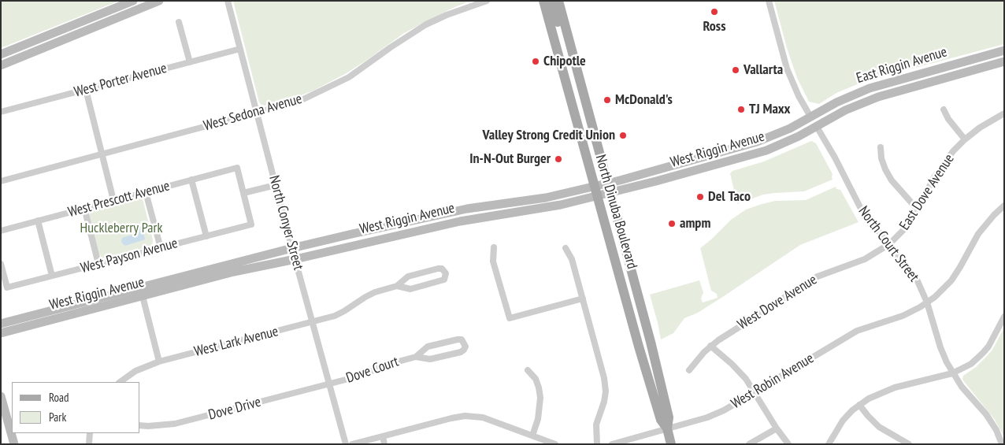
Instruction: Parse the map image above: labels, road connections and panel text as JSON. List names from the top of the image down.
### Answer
{
  "streets": {
    "main road": ["East Riggin Avenue", "West Riggin Avenue", "North Dinuba Boulevard"],
    "street": [
      "West Porter Avenue",
      "West Sedona Avenue",
      "East Dove Avenue",
      "West Prescott Avenue",
      "North Conyer Street",
      "North Court Street",
      "West Payson Avenue",
      "West Dove Avenue",
      "West Lark Avenue",
      "Dove Court",
      "West Robin Avenue",
      "Dove Drive"
    ]
  },
  "crossings": [
    ["East Riggin Avenue", "West Riggin Avenue"],
    ["East Riggin Avenue", "North Court Street"],
    ["West Porter Avenue", "North Conyer Street"],
    ["West Sedona Avenue", "North Conyer Street"],
    ["West Riggin Avenue", "North Dinuba Boulevard"],
    ["West Riggin Avenue", "North Conyer Street"],
    ["West Riggin Avenue", "North Court Street"],
    ["East Dove Avenue", "North Court Street"],
    ["East Dove Avenue", "West Dove Avenue"],
    ["West Prescott Avenue", "West Payson Avenue"],
    ["North Dinuba Boulevard", "West Robin Avenue"],
    ["North Conyer Street", "West Lark Avenue"],
    ["North Conyer Street", "Dove Court"],
    ["North Conyer Street", "Dove Drive"],
    ["North Court Street", "West Dove Avenue"],
    ["North Court Street", "West Robin Avenue"],
    ["Dove Court", "Dove Drive"]
  ],
  "parks": ["Huckleberry Park"],
  "places": [
    "Ross",
    "Chipotle",
    "Vallarta",
    "McDonald's",
    "TJ Maxx",
    "Valley Strong Credit Union",
    "In-N-Out Burger",
    "Del Taco",
    "ampm"
  ],
  "legend": ["Road", "Park"]
}
